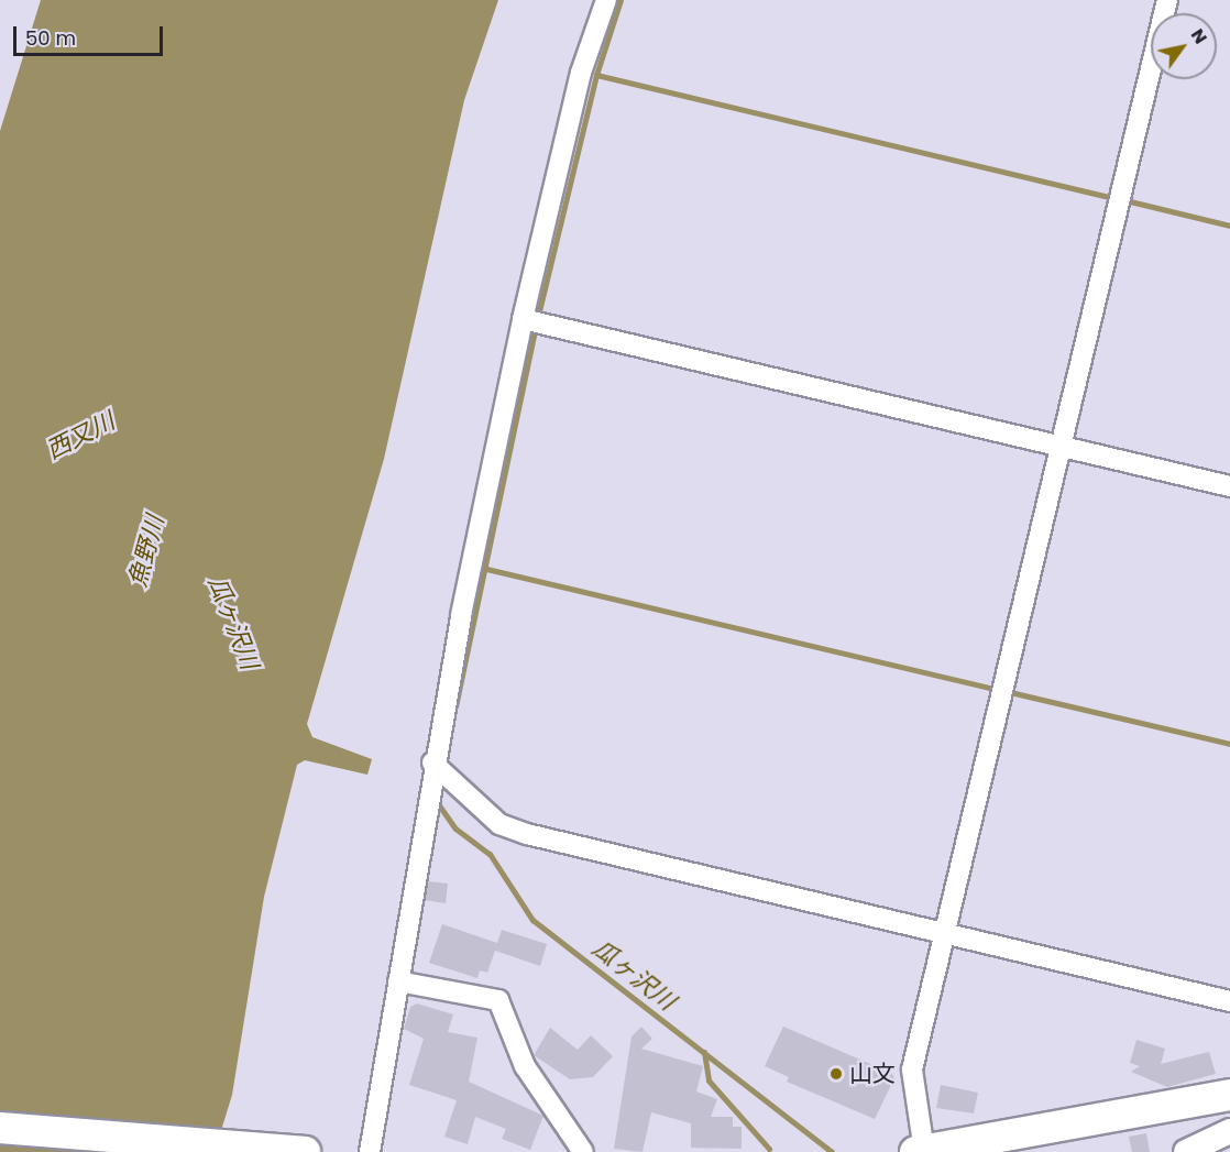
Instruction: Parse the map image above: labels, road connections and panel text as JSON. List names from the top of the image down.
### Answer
{
  "water": ["西又川", "魚野川", "瓜ヶ沢川"],
  "places": ["山文"],
  "scale_bar": "50 m",
  "north": "top right"
}
